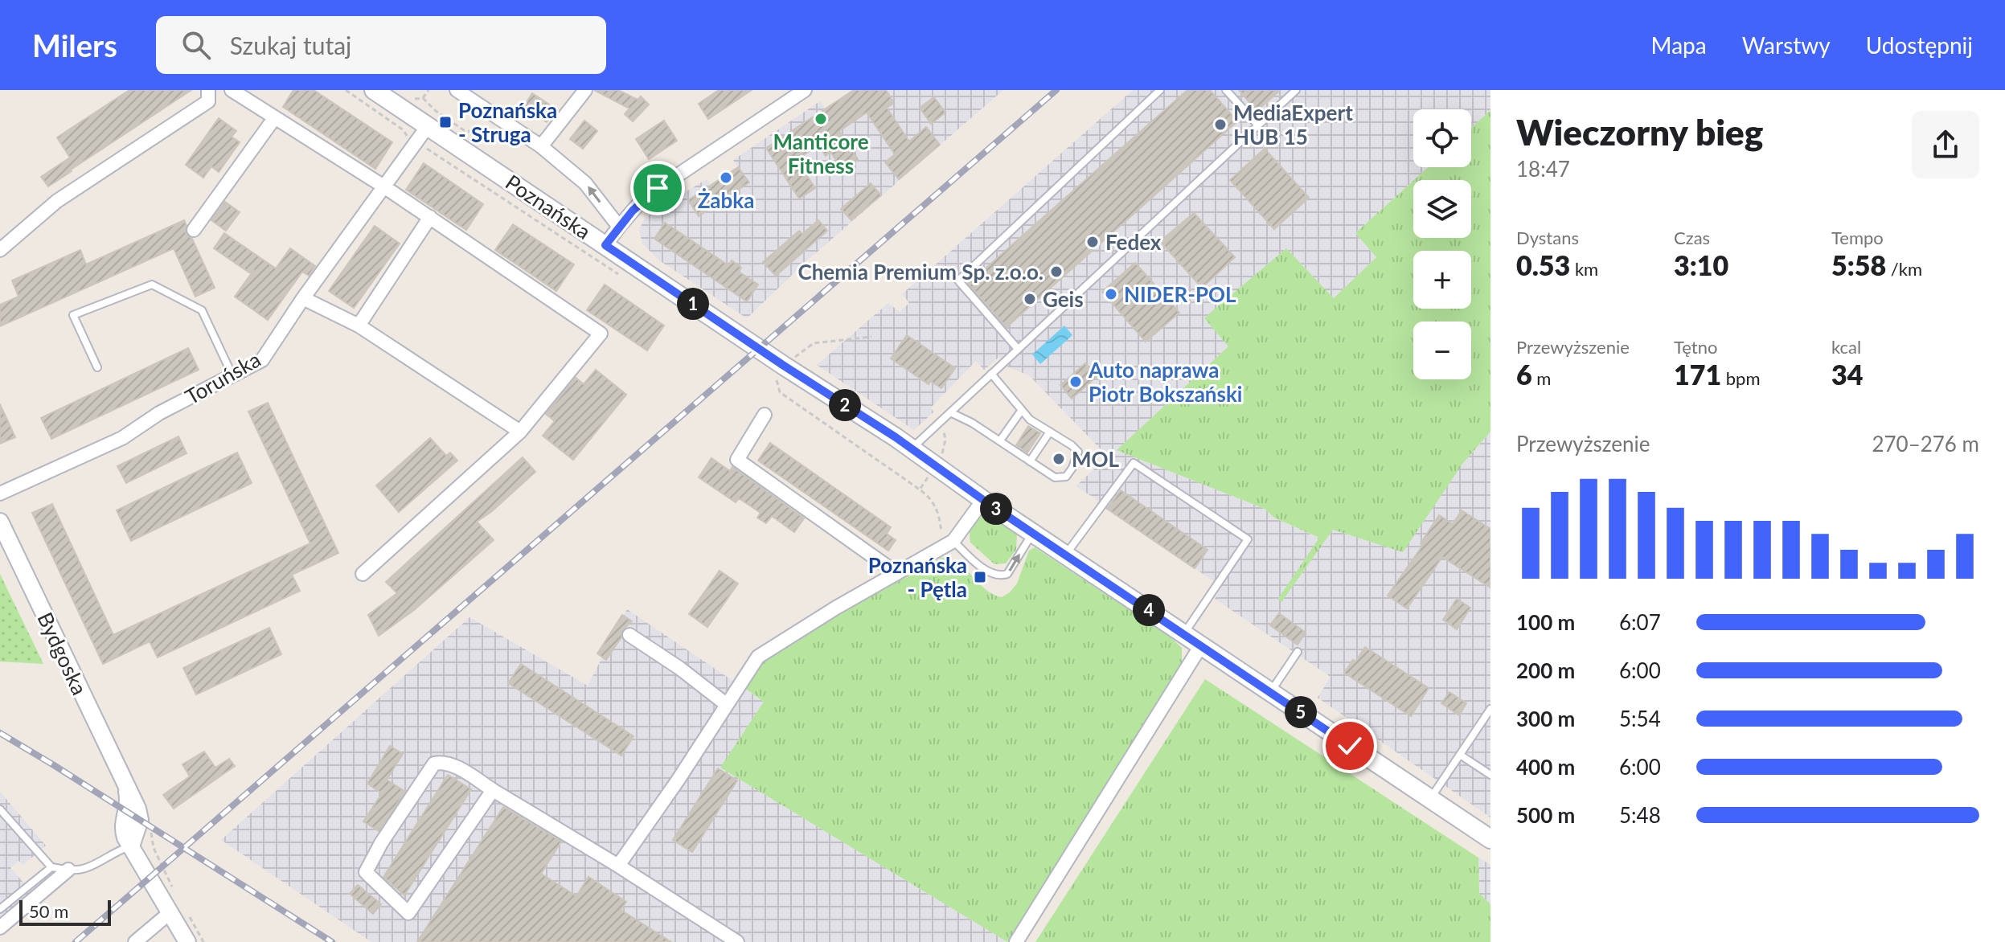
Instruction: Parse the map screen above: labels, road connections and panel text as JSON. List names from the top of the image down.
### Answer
{
  "streets": {
    "main road": ["Poznańska"],
    "street": ["Toruńska", "Bydgoska"]
  },
  "crossings": [
    ["Poznańska", "Toruńska"]
  ],
  "places": {
    "other": [
      "Manticore Fitness",
      "MediaExpert HUB 15",
      "Żabka",
      "Fedex",
      "Chemia Premium Sp. z.o.o.",
      "NIDER-POL",
      "Geis",
      "Auto naprawa Piotr Bokszański",
      "MOL"
    ],
    "transit": ["Poznańska - Struga", "Poznańska - Pętla"]
  },
  "scale_bar": "50 m",
  "page": {
    "header": "Milers",
    "search": "Szukaj tutaj",
    "nav": ["Mapa", "Warstwy", "Udostępnij"],
    "heading": ["Wieczorny bieg", "18:47"],
    "map_buttons": ["+", "−"],
    "stats": [
      ["Dystans", "0.53 km"],
      ["Czas", "3:10"],
      ["Tempo", "5:58 /km"],
      ["Przewyższenie", "6 m"],
      ["Tętno", "171 bpm"],
      ["kcal", "34"]
    ],
    "pins": [
      "1",
      "2",
      "3",
      "4",
      "5"
    ],
    "chart": ["Przewyższenie", "270–276 m"],
    "list": [
      {
        "name": "100 m",
        "note": "6:07"
      },
      {
        "name": "200 m",
        "note": "6:00"
      },
      {
        "name": "300 m",
        "note": "5:54"
      },
      {
        "name": "400 m",
        "note": "6:00"
      },
      {
        "name": "500 m",
        "note": "5:48"
      }
    ],
    "scale": "50 m"
  }
}
